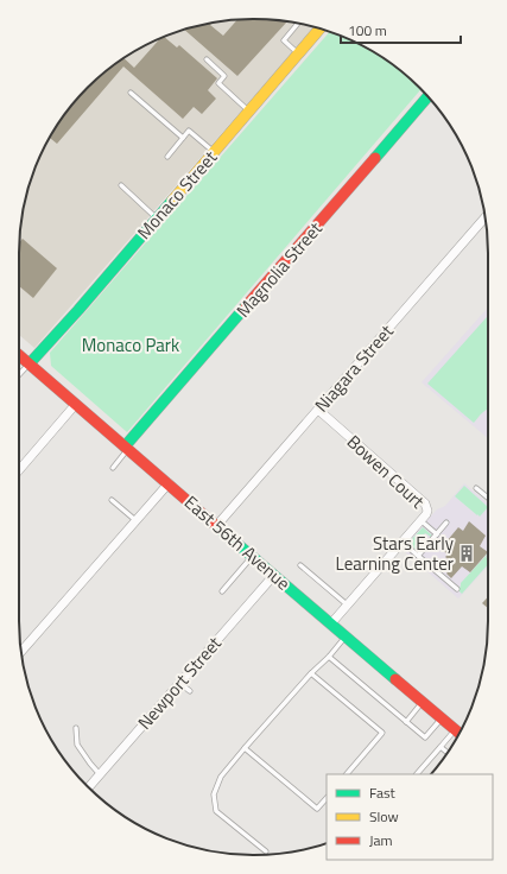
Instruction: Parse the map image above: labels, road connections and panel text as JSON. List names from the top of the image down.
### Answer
{
  "streets": {
    "street": [
      "Monaco Street",
      "Magnolia Street",
      "Niagara Street",
      "Bowen Court",
      "East 56th Avenue",
      "Newport Street"
    ]
  },
  "crossings": [
    ["Monaco Street", "East 56th Avenue"],
    ["Magnolia Street", "East 56th Avenue"],
    ["Niagara Street", "Bowen Court"],
    ["Niagara Street", "East 56th Avenue"],
    ["Bowen Court", "East 56th Avenue"],
    ["East 56th Avenue", "Newport Street"]
  ],
  "parks": ["Monaco Park"],
  "places": {
    "building": ["Stars Early Learning Center"]
  },
  "legend": ["Fast", "Slow", "Jam"],
  "scale_bar": "100 m"
}
